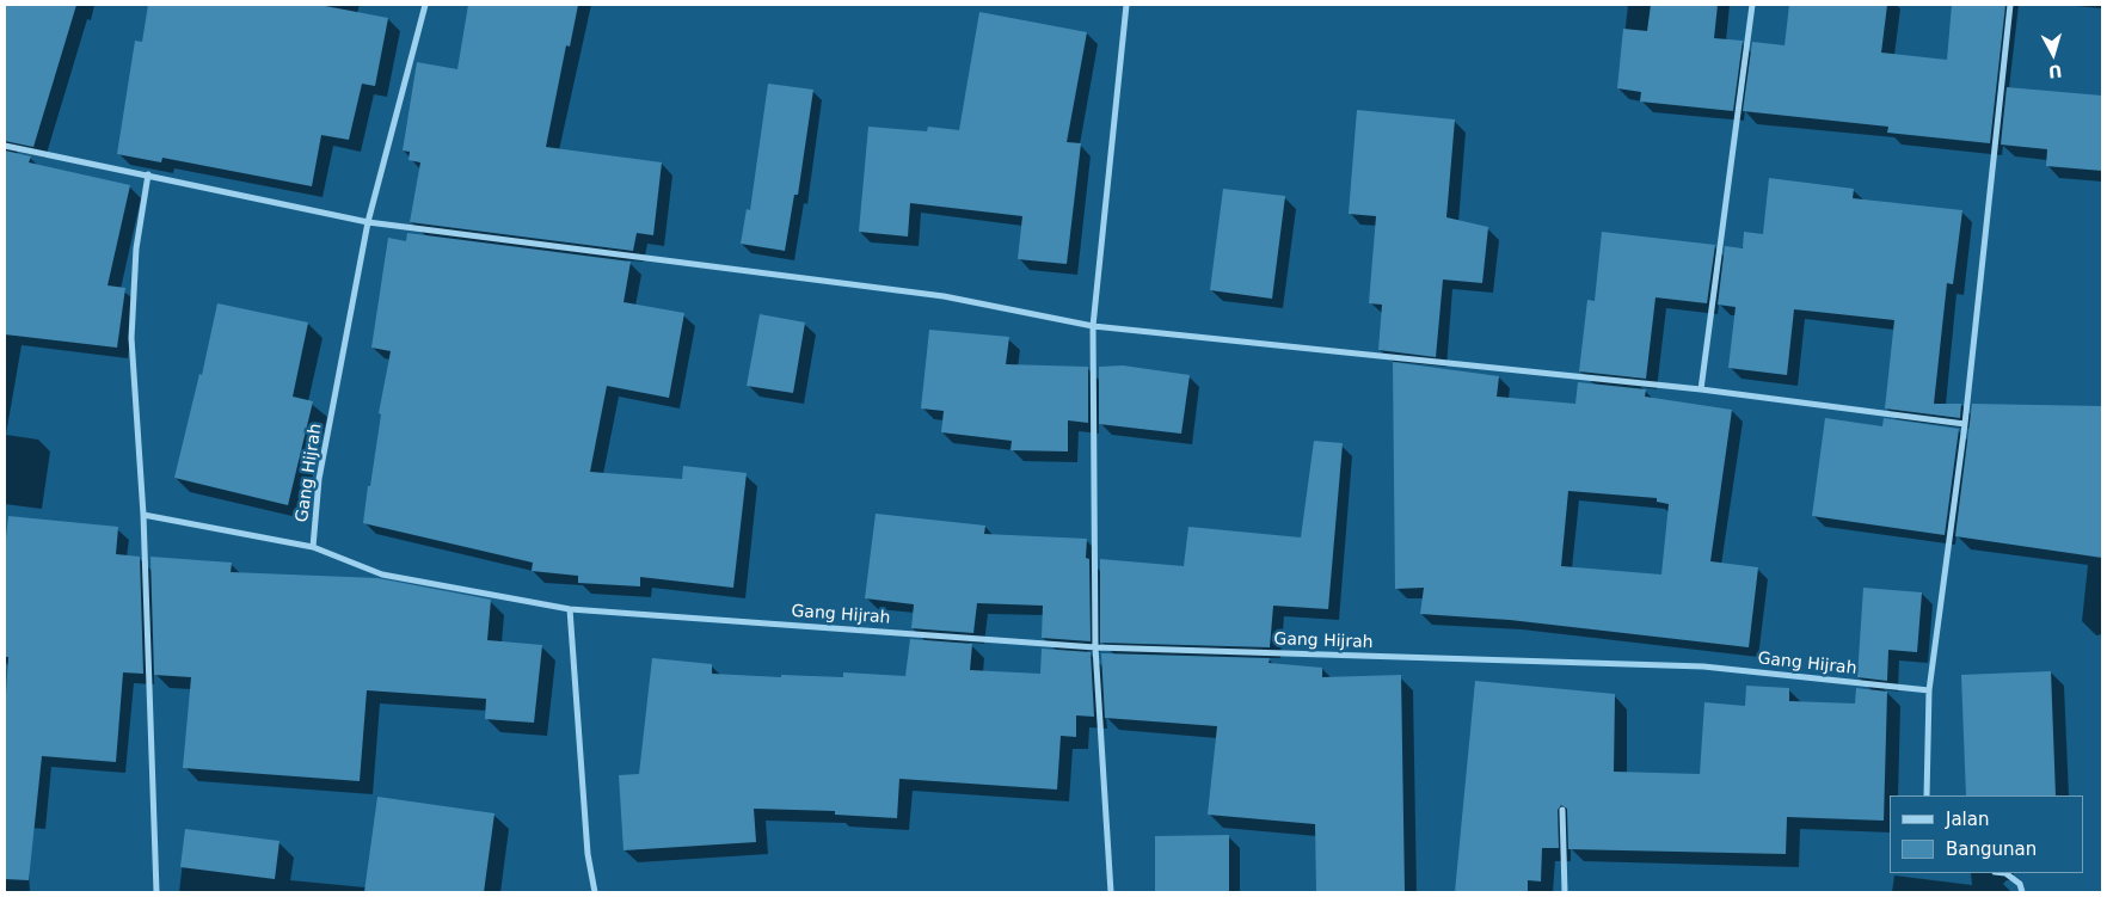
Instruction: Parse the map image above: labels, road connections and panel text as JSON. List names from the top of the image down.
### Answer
{
  "streets": {
    "street": ["Gang Hijrah"]
  },
  "legend": ["Jalan", "Bangunan"],
  "north": "bottom"
}
